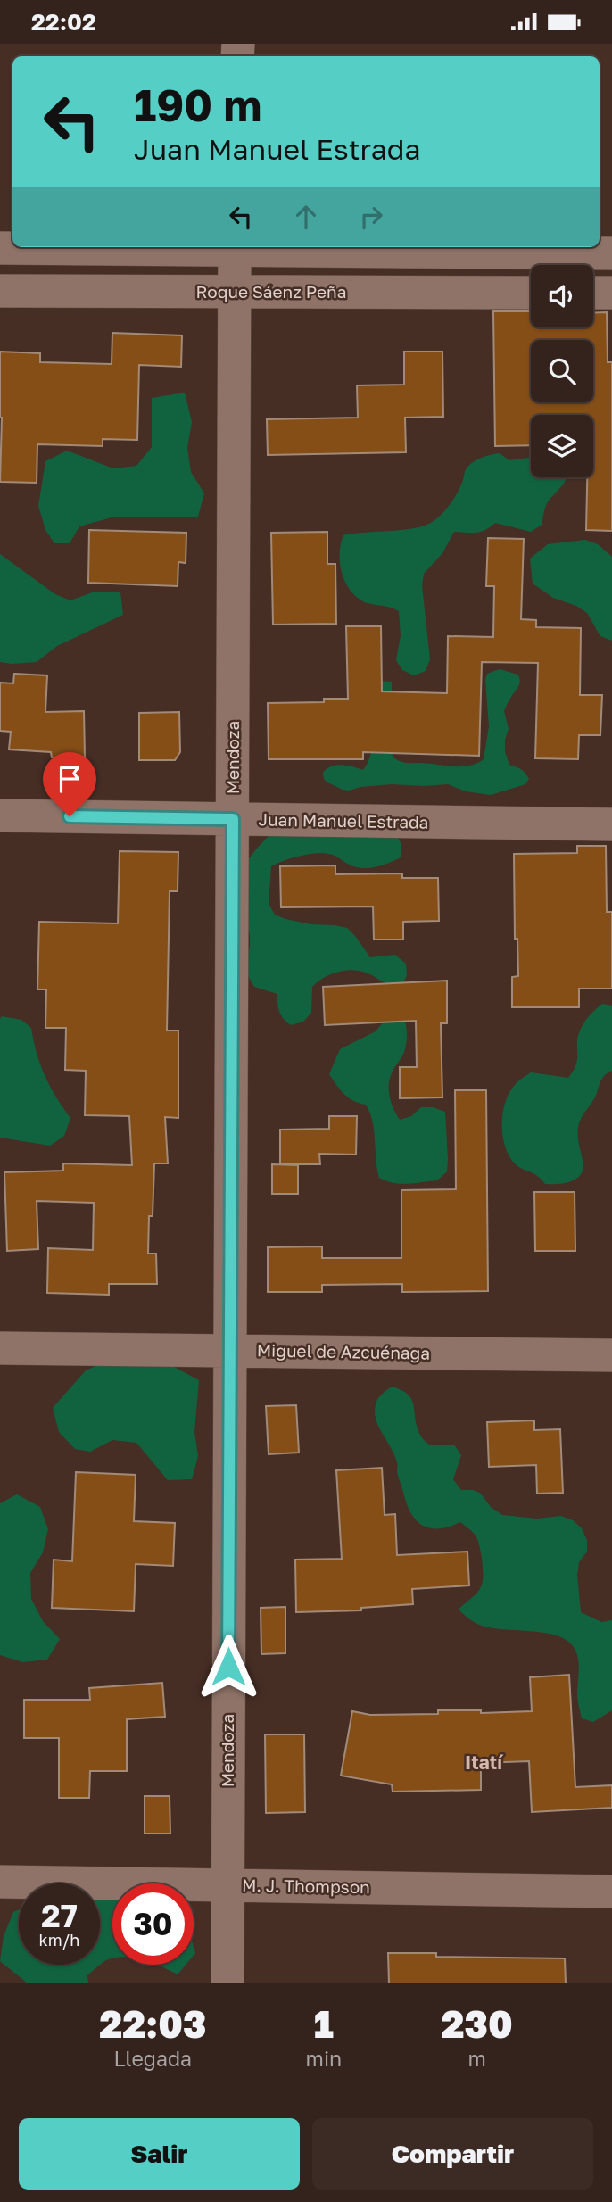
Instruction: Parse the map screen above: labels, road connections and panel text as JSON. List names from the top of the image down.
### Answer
{
  "streets": {
    "street": [
      "Roque Sáenz Peña",
      "Mendoza",
      "Juan Manuel Estrada",
      "Miguel de Azcuénaga",
      "M. J. Thompson"
    ]
  },
  "crossings": [
    ["Roque Sáenz Peña", "Mendoza"],
    ["Mendoza", "Juan Manuel Estrada"],
    ["Mendoza", "Miguel de Azcuénaga"],
    ["Mendoza", "M. J. Thompson"]
  ],
  "districts": ["Itatí"],
  "page": {
    "status": "22:02",
    "turn": ["190 m", "Juan Manuel Estrada"],
    "speed": "27 km/h",
    "limit": "30",
    "eta": [
      "22:03",
      "Llegada",
      "1",
      "min",
      "230",
      "m"
    ],
    "buttons": ["Salir", "Compartir"]
  }
}
